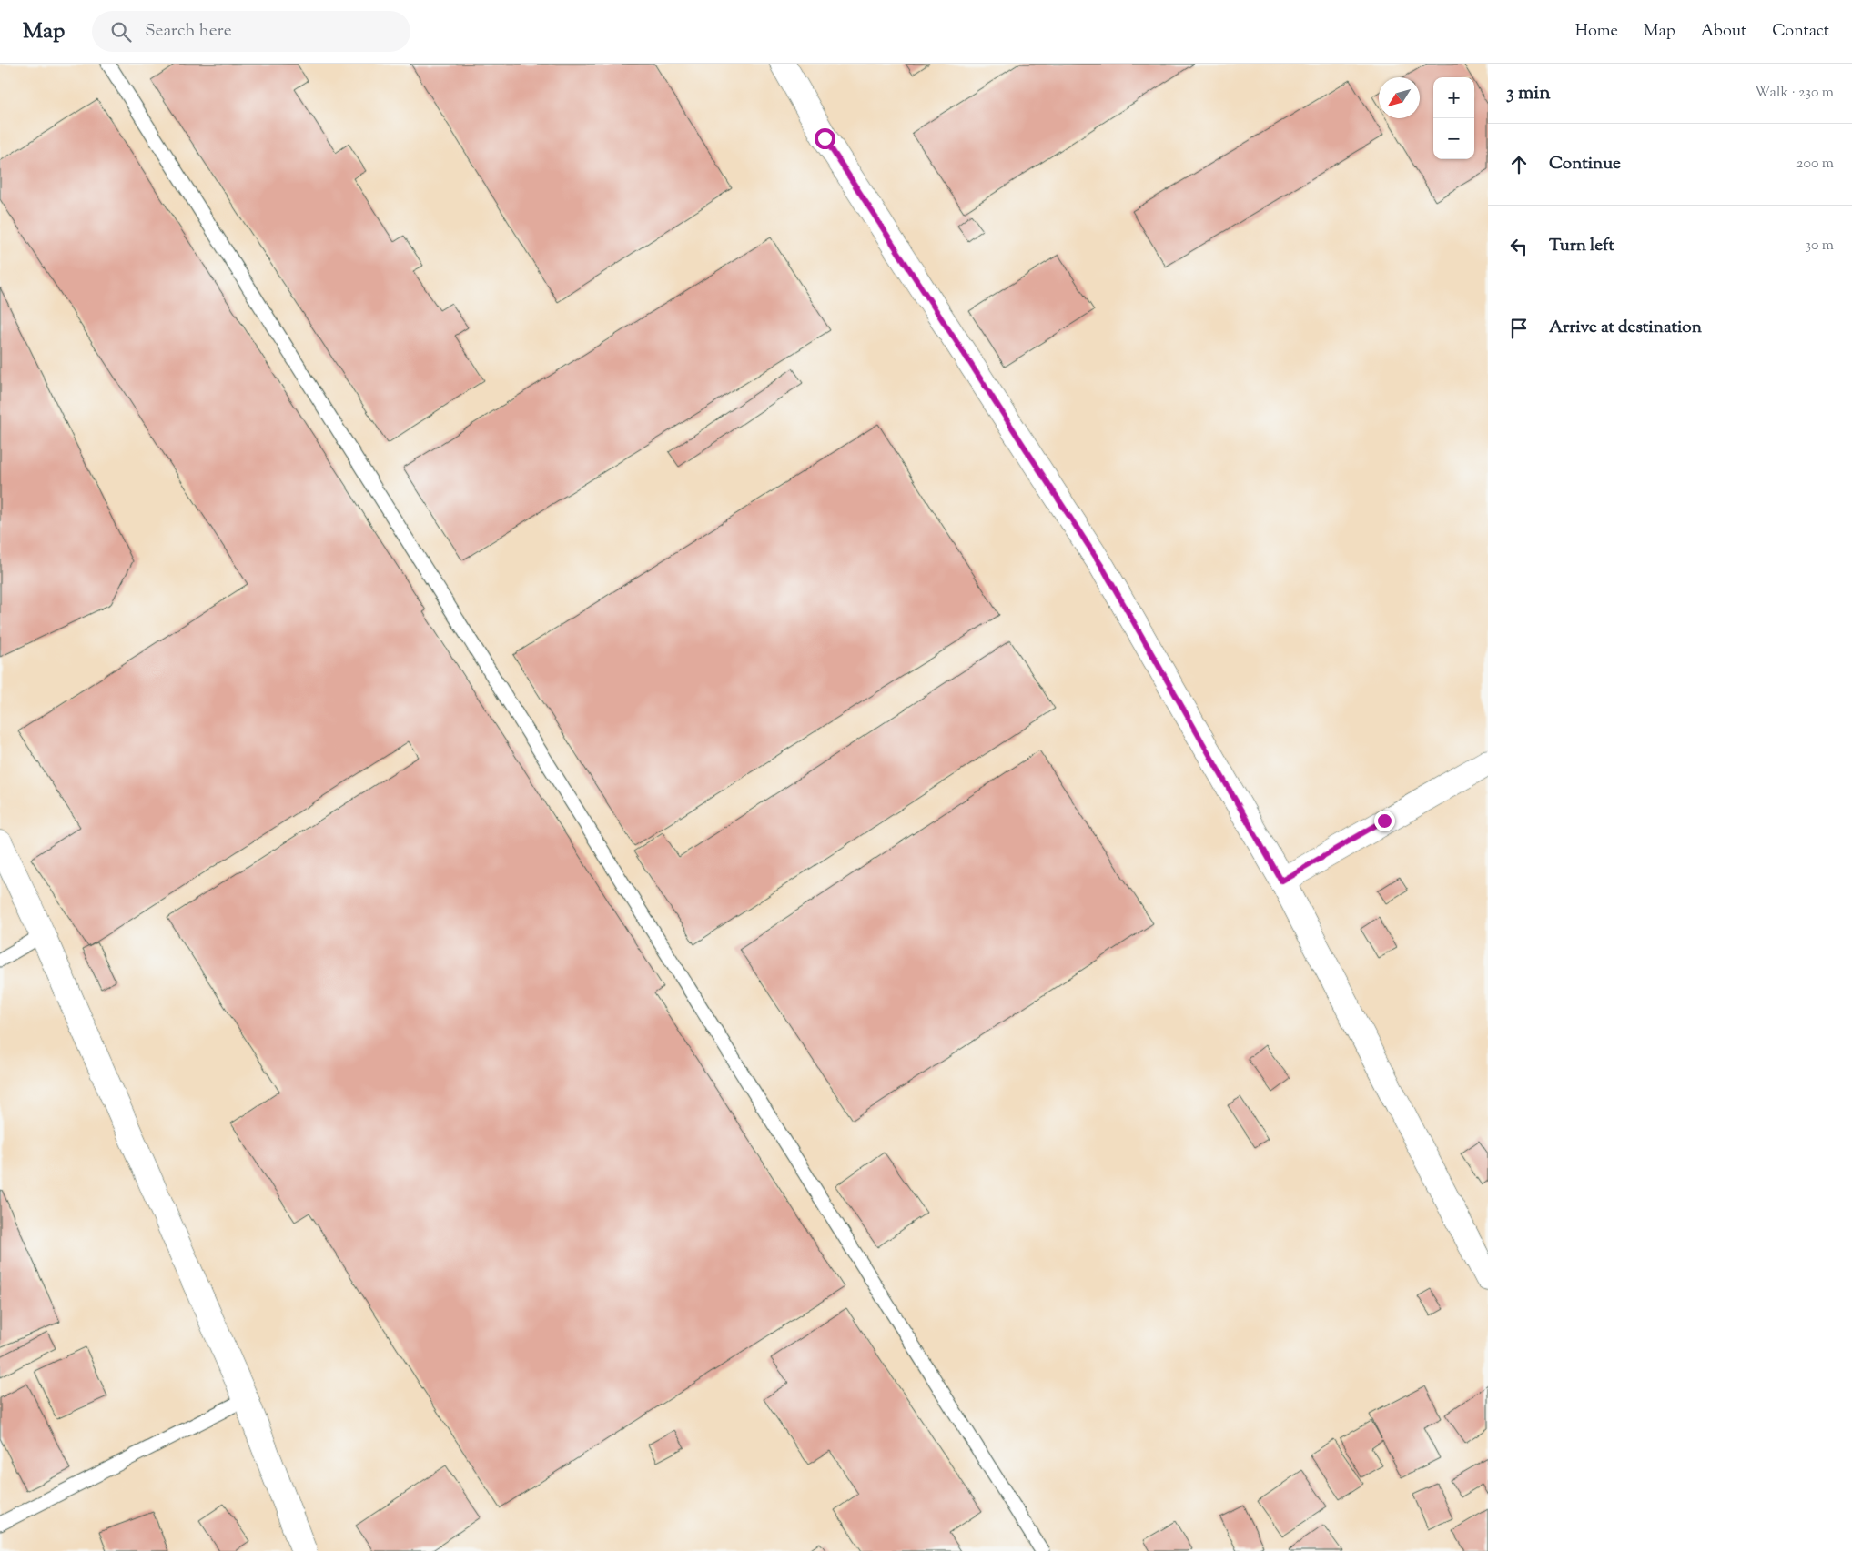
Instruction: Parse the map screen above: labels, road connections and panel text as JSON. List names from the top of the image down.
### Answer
{
  "north": "bottom left",
  "page": {
    "header": "Map",
    "search": "Search here",
    "nav": [
      "Home",
      "Map",
      "About",
      "Contact"
    ],
    "heading": ["3 min", "Walk · 230 m"],
    "map_buttons": ["+", "−"],
    "list": [
      ["Continue", "200 m"],
      ["Turn left", "30 m"],
      "Arrive at destination"
    ]
  }
}
